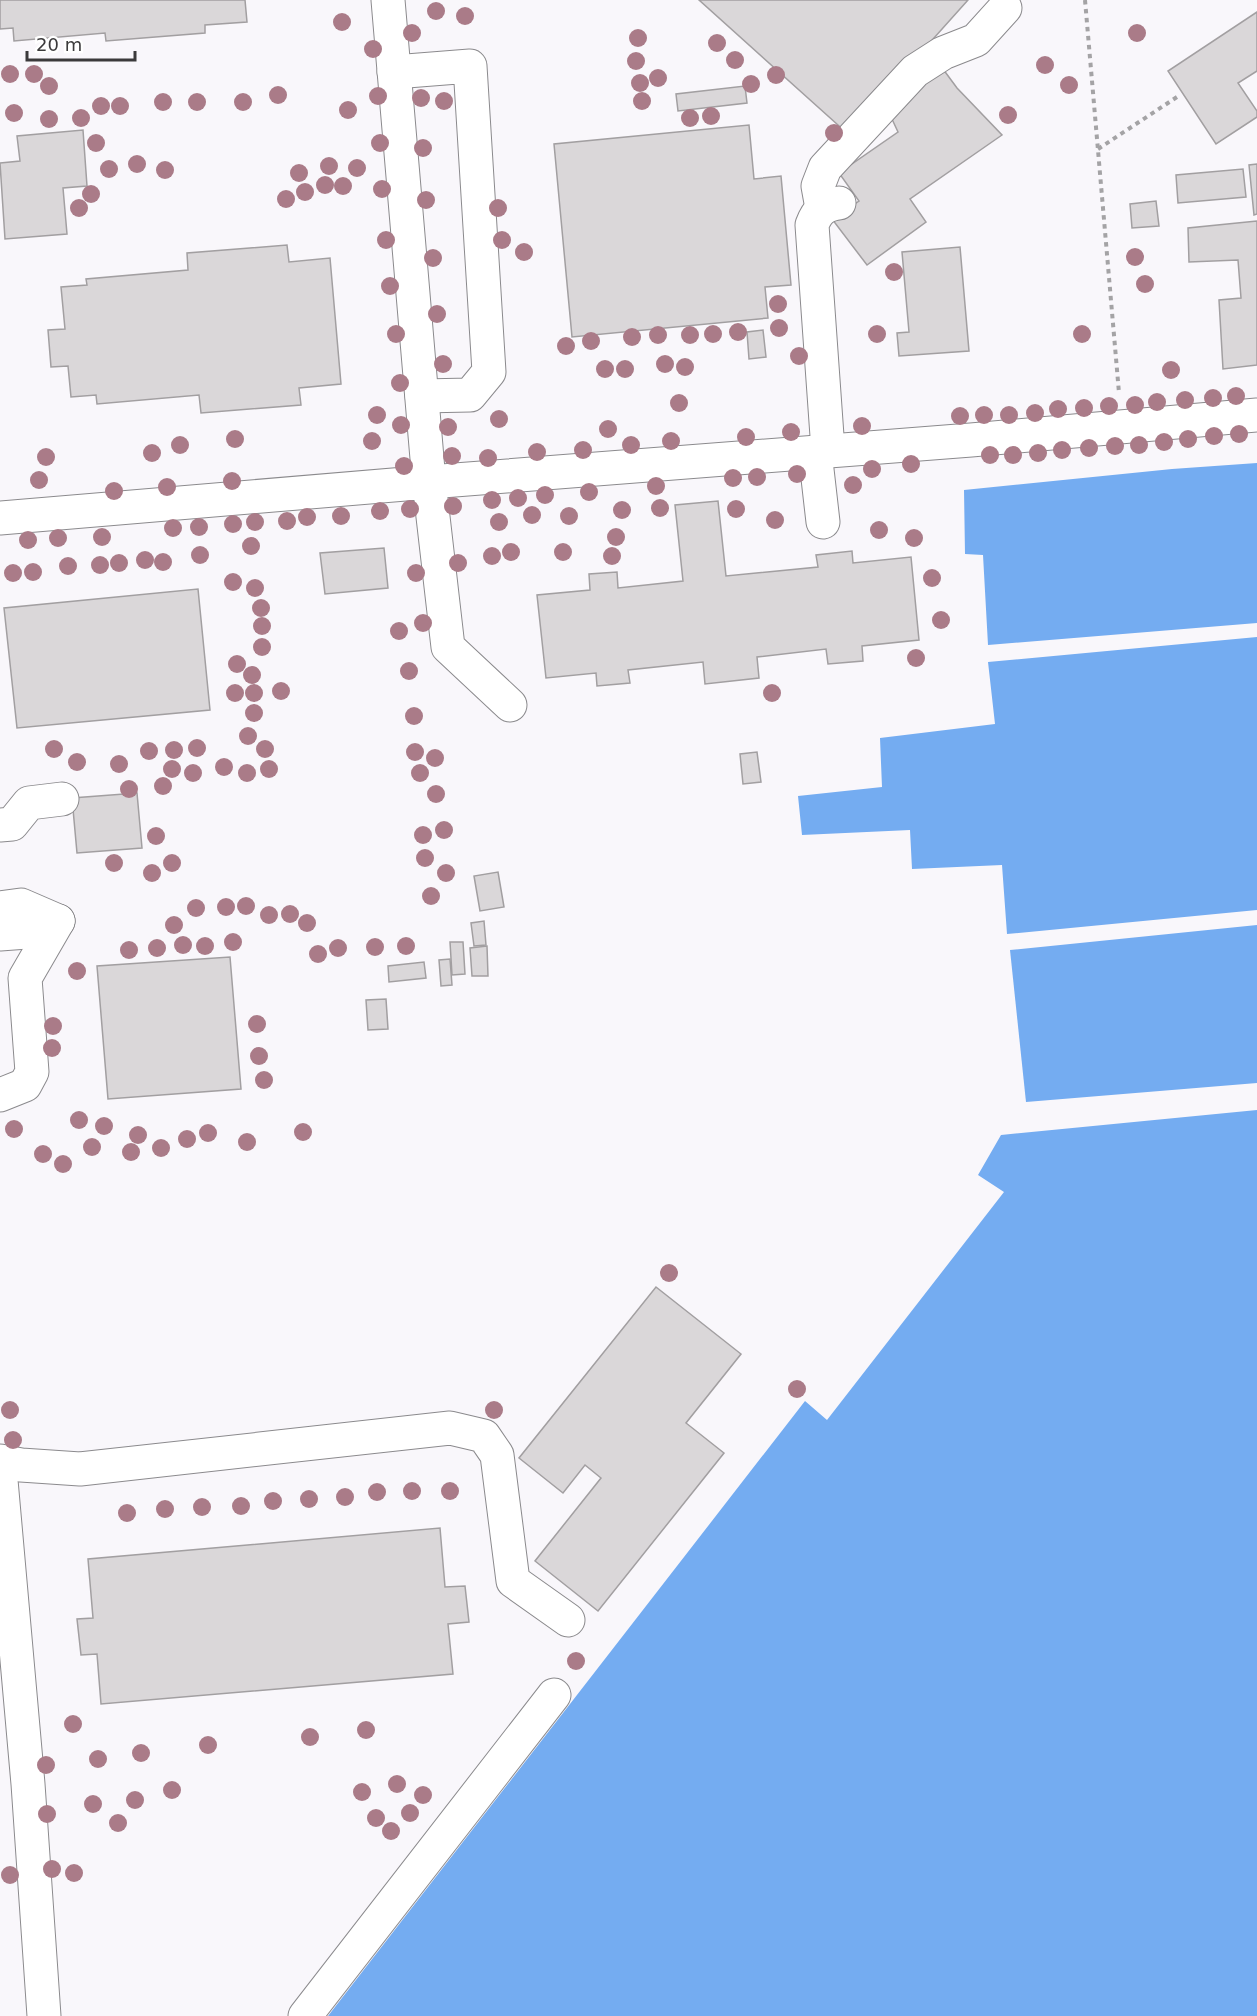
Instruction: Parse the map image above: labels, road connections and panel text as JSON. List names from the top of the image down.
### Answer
{
  "scale_bar": "20 m"
}
